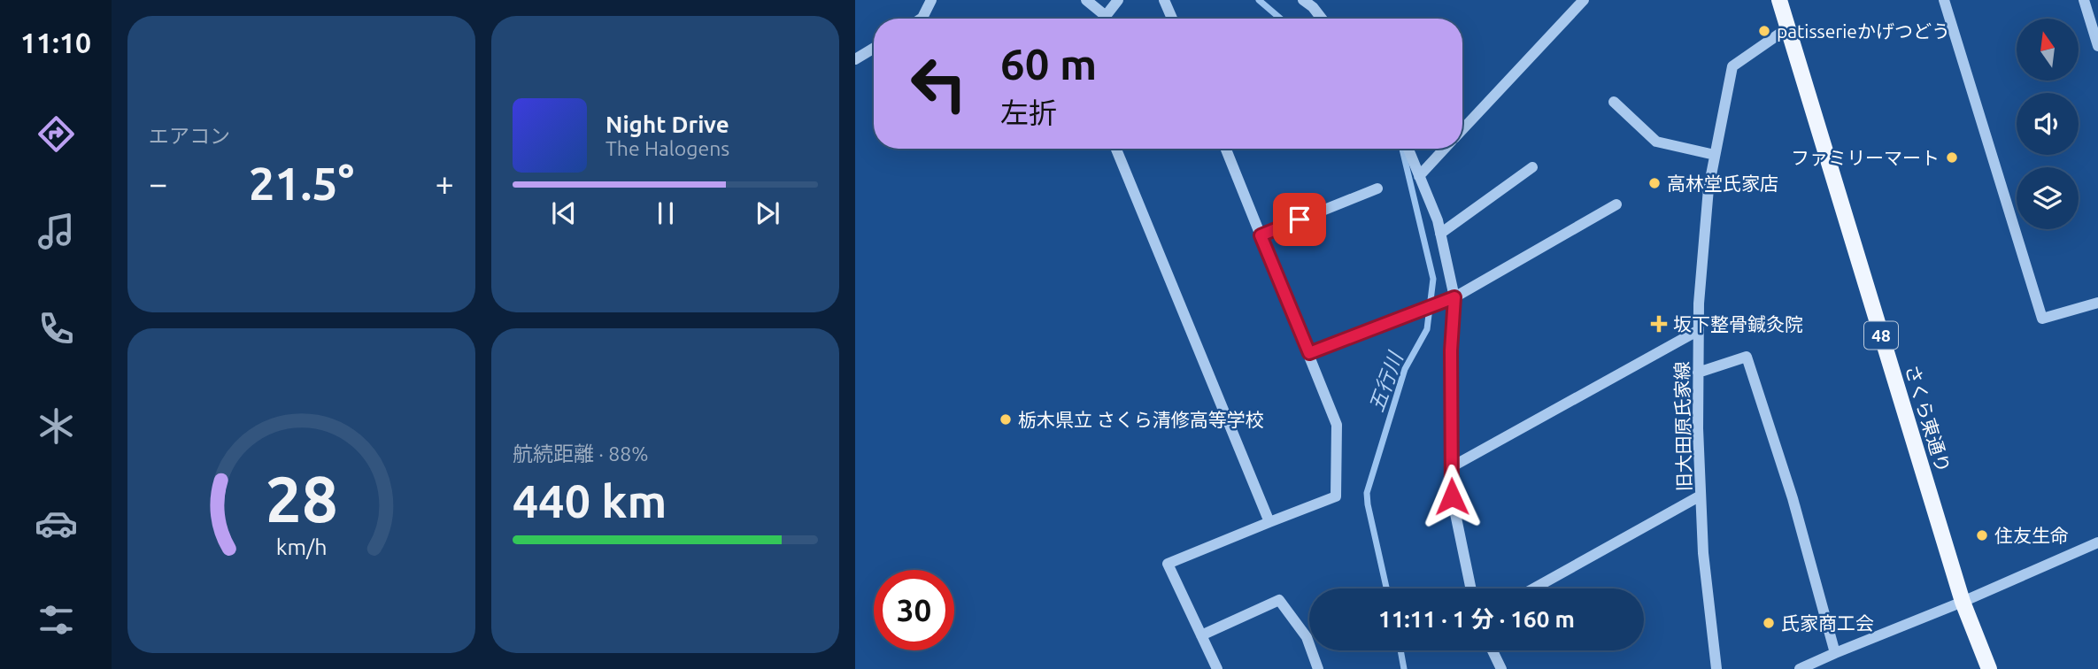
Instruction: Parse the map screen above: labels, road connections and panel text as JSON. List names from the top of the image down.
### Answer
{
  "streets": {
    "main road": ["48", "さくら東通り"],
    "street": ["旧大田原氏家線"]
  },
  "crossings": [
    ["さくら東通り", "旧大田原氏家線"]
  ],
  "water": ["五行川"],
  "places": {
    "other": [
      "patisserieかげつどう",
      "ファミリーマート",
      "高林堂氏家店",
      "栃木県立 さくら清修高等学校",
      "住友生命",
      "氏家商工会"
    ],
    "health": ["坂下整骨鍼灸院"]
  },
  "north": "top",
  "page": {
    "tabs": "11:10",
    "tile": [
      "エアコン",
      ["航続距離 · 88%", "440 km"]
    ],
    "turn": ["60 m", "左折"],
    "song": ["Night Drive", "The Halogens"],
    "heat": ["−", "21.5°", "+"],
    "limit": "30",
    "trip": "11:11 · 1 分 · 160 m",
    "gauge": ["28", "km/h"]
  }
}
